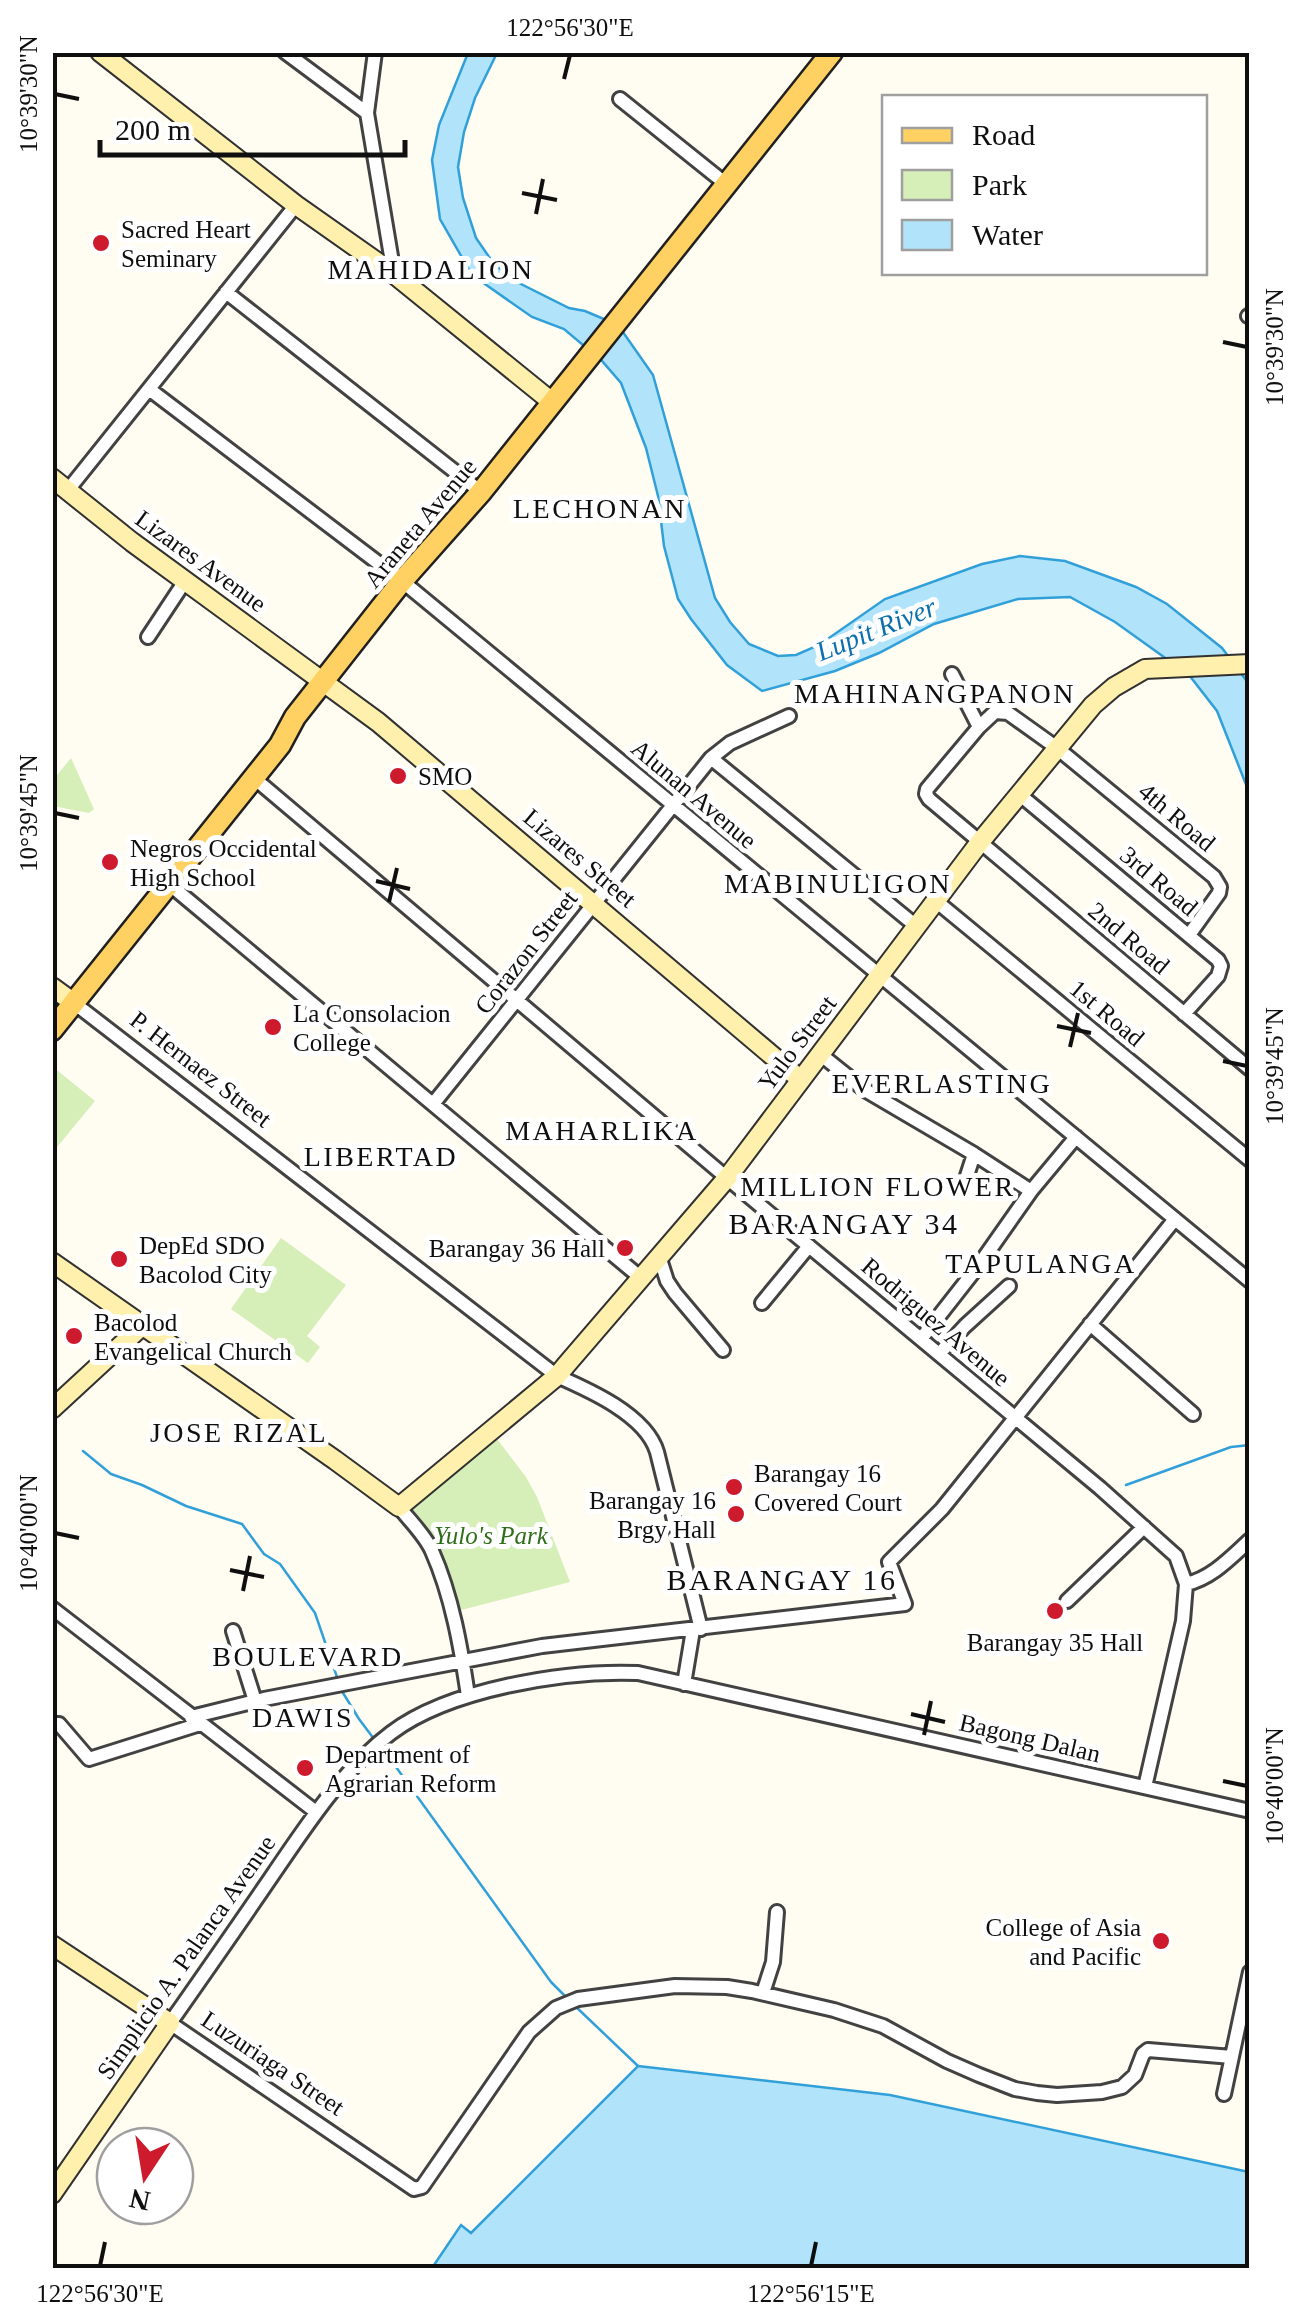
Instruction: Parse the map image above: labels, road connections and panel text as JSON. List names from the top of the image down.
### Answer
{
  "streets": {
    "main road": ["Araneta Avenue"],
    "street": [
      "Lizares Avenue",
      "Alunan Avenue",
      "4th Road",
      "Lizares Street",
      "3rd Road",
      "2nd Road",
      "Corazon Street",
      "1st Road",
      "Yulo Street",
      "P. Hernaez Street",
      "Rodriguez Avenue",
      "Bagong Dalan",
      "Simplicio A. Palanca Avenue",
      "Luzuriaga Street"
    ]
  },
  "crossings": [
    ["Araneta Avenue", "Lizares Avenue"],
    ["Araneta Avenue", "Alunan Avenue"],
    ["Araneta Avenue", "Lizares Street"],
    ["Araneta Avenue", "P. Hernaez Street"],
    ["Araneta Avenue", "Rodriguez Avenue"],
    ["Lizares Avenue", "Lizares Street"],
    ["Alunan Avenue", "Corazon Street"],
    ["Alunan Avenue", "Yulo Street"],
    ["4th Road", "3rd Road"],
    ["4th Road", "Yulo Street"],
    ["Lizares Street", "Corazon Street"],
    ["Lizares Street", "Yulo Street"],
    ["3rd Road", "2nd Road"],
    ["3rd Road", "Yulo Street"],
    ["2nd Road", "Yulo Street"],
    ["Corazon Street", "Rodriguez Avenue"],
    ["1st Road", "Yulo Street"],
    ["Yulo Street", "P. Hernaez Street"],
    ["Yulo Street", "Rodriguez Avenue"],
    ["Bagong Dalan", "Simplicio A. Palanca Avenue"],
    ["Simplicio A. Palanca Avenue", "Luzuriaga Street"]
  ],
  "districts": [
    "MAHIDALION",
    "LECHONAN",
    "MAHINANGPANON",
    "MABINULIGON",
    "EVERLASTING",
    "MAHARLIKA",
    "LIBERTAD",
    "MILLION FLOWER",
    "BARANGAY 34",
    "TAPULANGA",
    "JOSE RIZAL",
    "BARANGAY 16",
    "BOULEVARD",
    "DAWIS"
  ],
  "water": ["Lupit River"],
  "parks": ["Yulo's Park"],
  "places": [
    "Sacred Heart Seminary",
    "SMO",
    "Negros Occidental High School",
    "La Consolacion College",
    "Barangay 36 Hall",
    "DepEd SDO Bacolod City",
    "Bacolod Evangelical Church",
    "Barangay 16 Covered Court",
    "Barangay 16 Brgy Hall",
    "Barangay 35 Hall",
    "Department of Agrarian Reform",
    "College of Asia and Pacific"
  ],
  "legend": ["Road", "Park", "Water"],
  "scale_bar": "200 m",
  "north": "bottom",
  "coordinates": [
    "122°56'30\"E",
    "10°39'30\"N",
    "10°39'45\"N",
    "10°40'00\"N",
    "122°56'15\"E"
  ]
}
